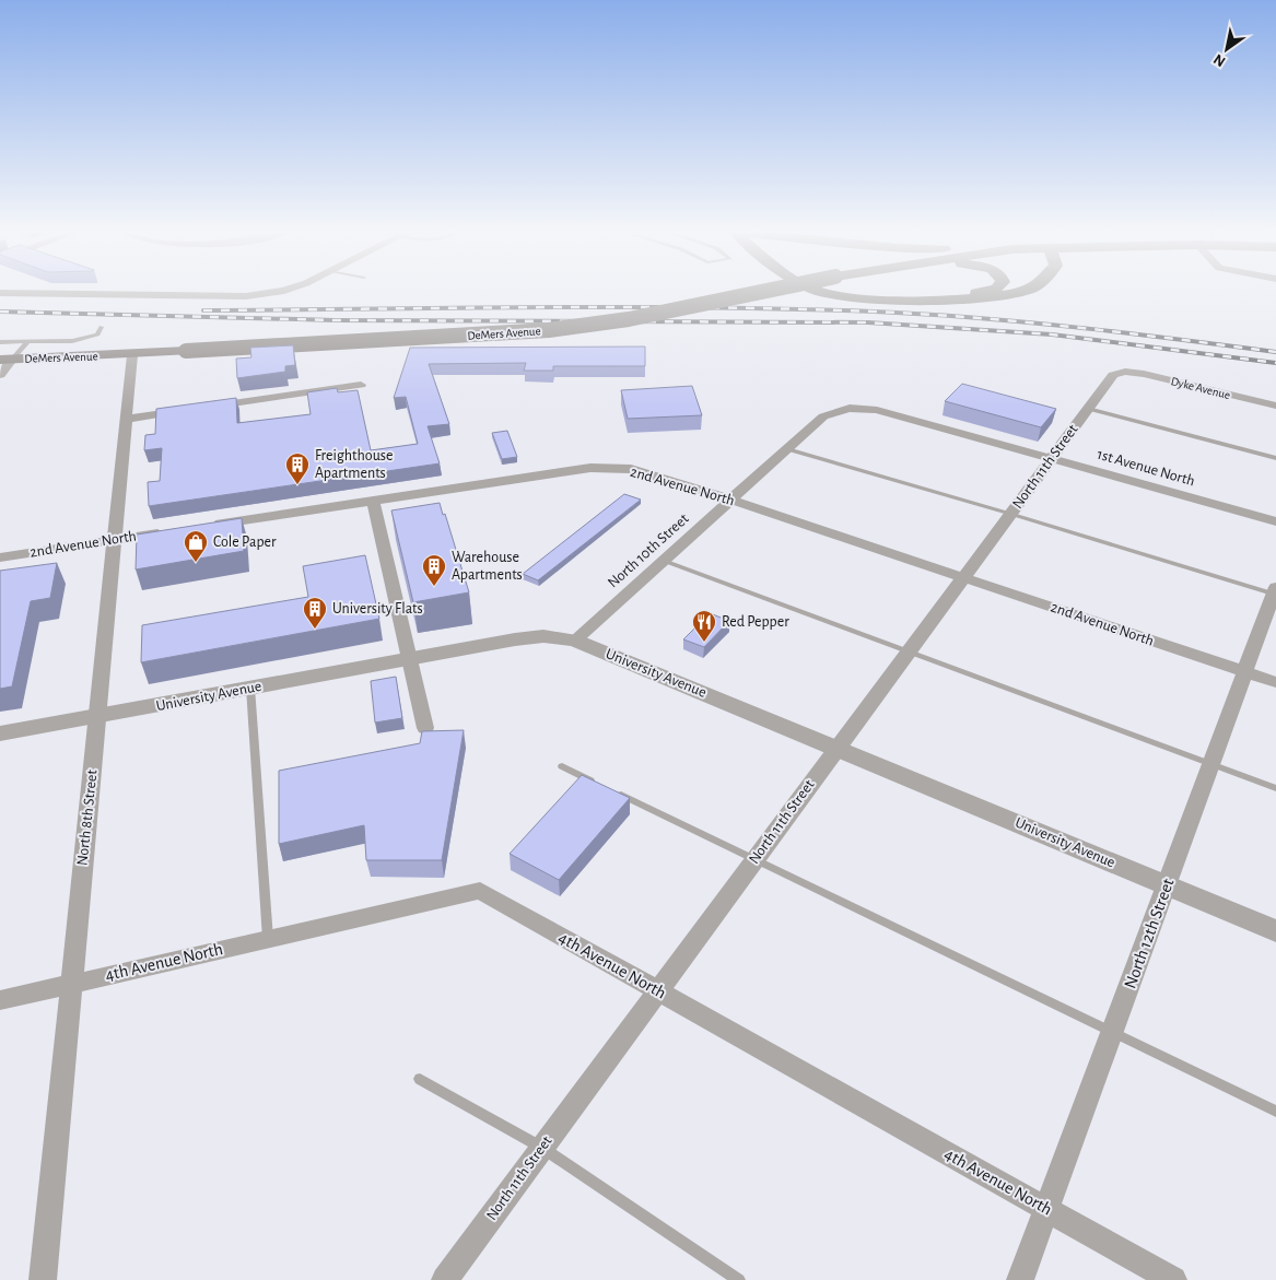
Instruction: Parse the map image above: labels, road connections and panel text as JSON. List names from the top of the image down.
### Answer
{
  "streets": {
    "main road": ["DeMers Avenue"],
    "street": [
      "Dyke Avenue",
      "North 11th Street",
      "1st Avenue North",
      "2nd Avenue North",
      "North 10th Street",
      "University Avenue",
      "North 8th Street",
      "North 12th Street",
      "4th Avenue North"
    ]
  },
  "crossings": [
    ["DeMers Avenue", "North 8th Street"],
    ["Dyke Avenue", "North 11th Street"],
    ["North 11th Street", "1st Avenue North"],
    ["North 11th Street", "2nd Avenue North"],
    ["North 11th Street", "University Avenue"],
    ["North 11th Street", "4th Avenue North"],
    ["1st Avenue North", "North 10th Street"],
    ["2nd Avenue North", "North 10th Street"],
    ["2nd Avenue North", "North 8th Street"],
    ["2nd Avenue North", "North 12th Street"],
    ["North 10th Street", "University Avenue"],
    ["University Avenue", "North 8th Street"],
    ["University Avenue", "North 12th Street"],
    ["North 8th Street", "4th Avenue North"],
    ["North 12th Street", "4th Avenue North"]
  ],
  "places": {
    "building": ["Freighthouse Apartments", "Warehouse Apartments", "University Flats"],
    "shop": ["Cole Paper"],
    "restaurant": ["Red Pepper"]
  },
  "north": "bottom left"
}
